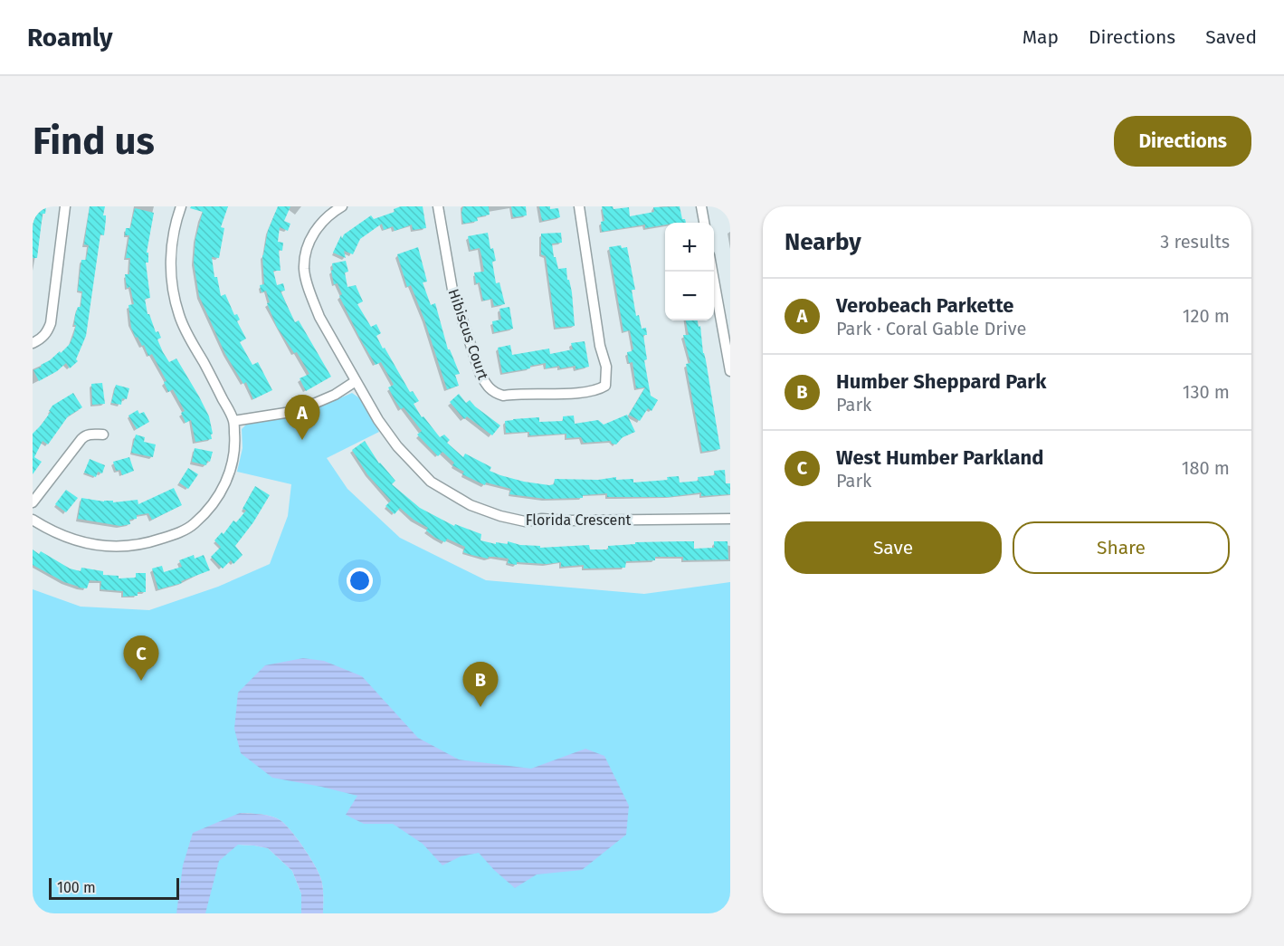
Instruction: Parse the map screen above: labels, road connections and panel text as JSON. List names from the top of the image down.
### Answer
{
  "streets": {
    "street": ["Hibiscus Court", "Florida Crescent"]
  },
  "scale_bar": "100 m",
  "page": {
    "header": "Roamly",
    "nav": ["Map", "Directions", "Saved"],
    "buttons": [
      "Directions",
      ["Save", "Share"]
    ],
    "title": "Find us",
    "heading": ["Nearby", "3 results"],
    "map_buttons": ["+", "−"],
    "list": [
      {
        "mark": "A",
        "name": "Verobeach Parkette",
        "note": "Park · Coral Gable Drive",
        "value": "120 m"
      },
      {
        "mark": "B",
        "name": "Humber Sheppard Park",
        "note": "Park",
        "value": "130 m"
      },
      {
        "mark": "C",
        "name": "West Humber Parkland",
        "note": "Park",
        "value": "180 m"
      }
    ],
    "pins": ["A", "C", "B"],
    "scale": "100 m"
  }
}
